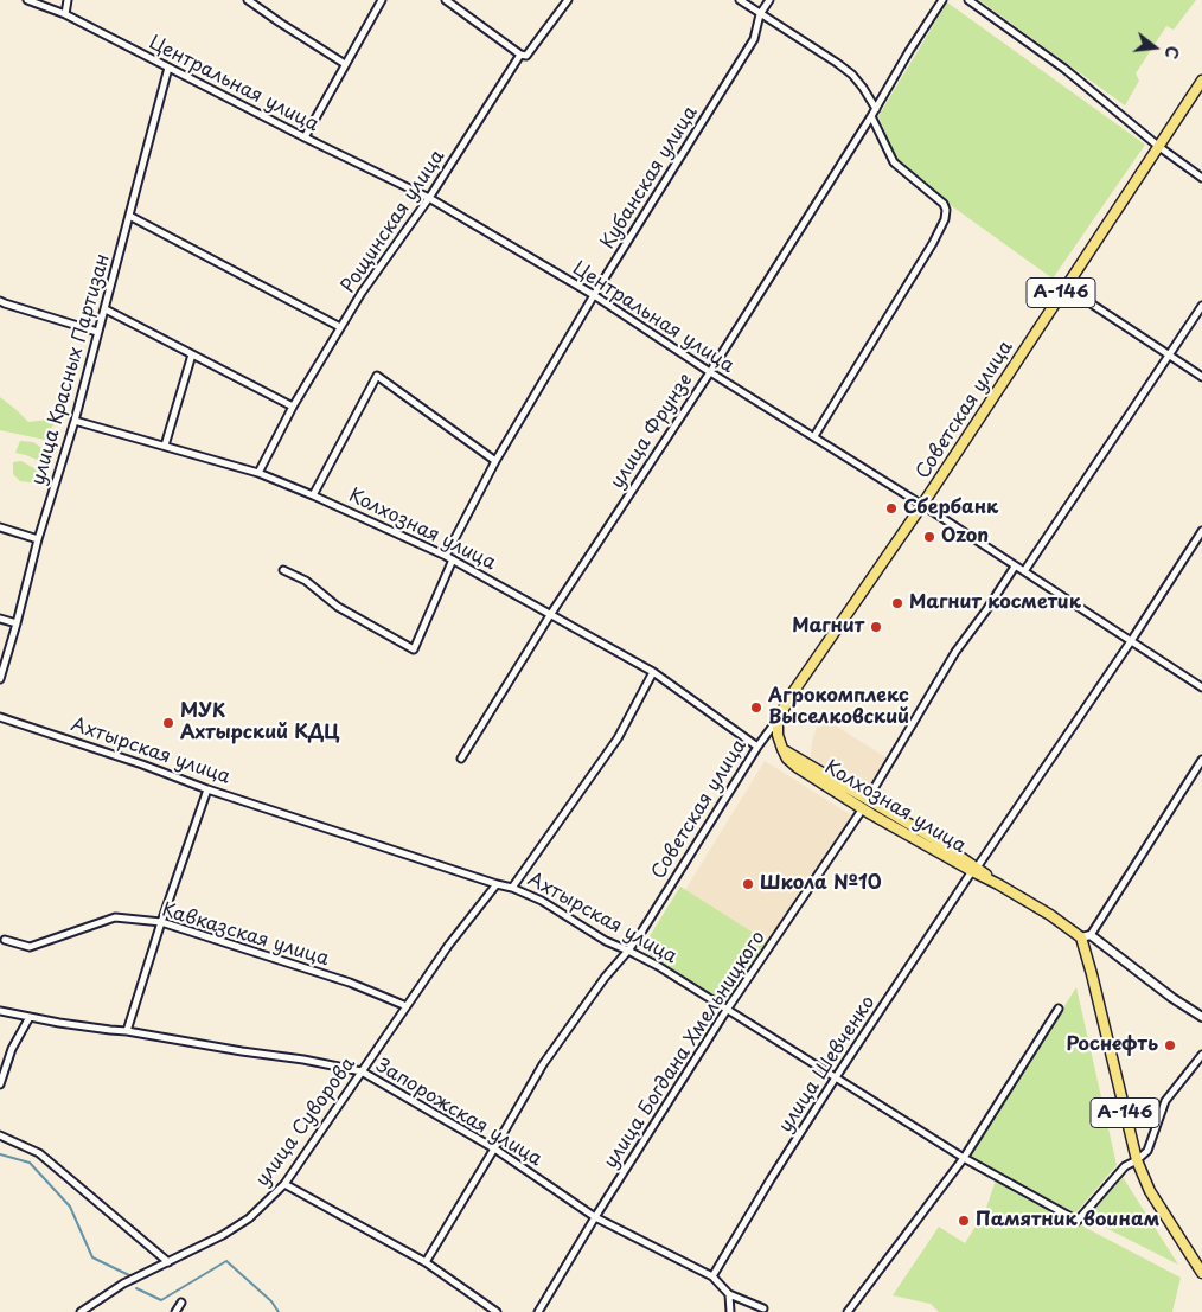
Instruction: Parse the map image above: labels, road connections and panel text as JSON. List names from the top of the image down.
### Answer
{
  "streets": {
    "highway": ["А-146", "Советская улица", "Колхозная улица"],
    "street": [
      "Центральная улица",
      "Кубанская улица",
      "Рощинская улица",
      "улица Красных Партизан",
      "улица Фрунзе",
      "Ахтырская улица",
      "Кавказская улица",
      "улица Богдана Хмельницкого",
      "улица Шевченко",
      "Запорожская улица",
      "улица Суворова"
    ]
  },
  "crossings": [
    ["Центральная улица", "Кубанская улица"],
    ["Центральная улица", "Рощинская улица"],
    ["Центральная улица", "улица Красных Партизан"],
    ["Центральная улица", "Советская улица"],
    ["Центральная улица", "улица Фрунзе"],
    ["Центральная улица", "улица Шевченко"],
    ["Кубанская улица", "Колхозная улица"],
    ["Рощинская улица", "Колхозная улица"],
    ["А-146", "Колхозная улица"],
    ["А-146", "Ахтырская улица"],
    ["улица Красных Партизан", "Колхозная улица"],
    ["Советская улица", "Колхозная улица"],
    ["Советская улица", "Ахтырская улица"],
    ["Советская улица", "Запорожская улица"],
    ["улица Фрунзе", "Колхозная улица"],
    ["Колхозная улица", "улица Богдана Хмельницкого"],
    ["Колхозная улица", "улица Шевченко"],
    ["Ахтырская улица", "улица Богдана Хмельницкого"],
    ["Ахтырская улица", "улица Шевченко"],
    ["Ахтырская улица", "улица Суворова"],
    ["Кавказская улица", "улица Суворова"],
    ["улица Богдана Хмельницкого", "Запорожская улица"],
    ["улица Шевченко", "Запорожская улица"],
    ["Запорожская улица", "улица Суворова"]
  ],
  "places": [
    "Сбербанк",
    "Ozon",
    "Магнит косметик",
    "Магнит",
    "Агрокомплекс Выселковский",
    "МУК Ахтырский КДЦ",
    "Школа №10",
    "Роснефть",
    "Памятник воинам"
  ],
  "north": "right"
}
